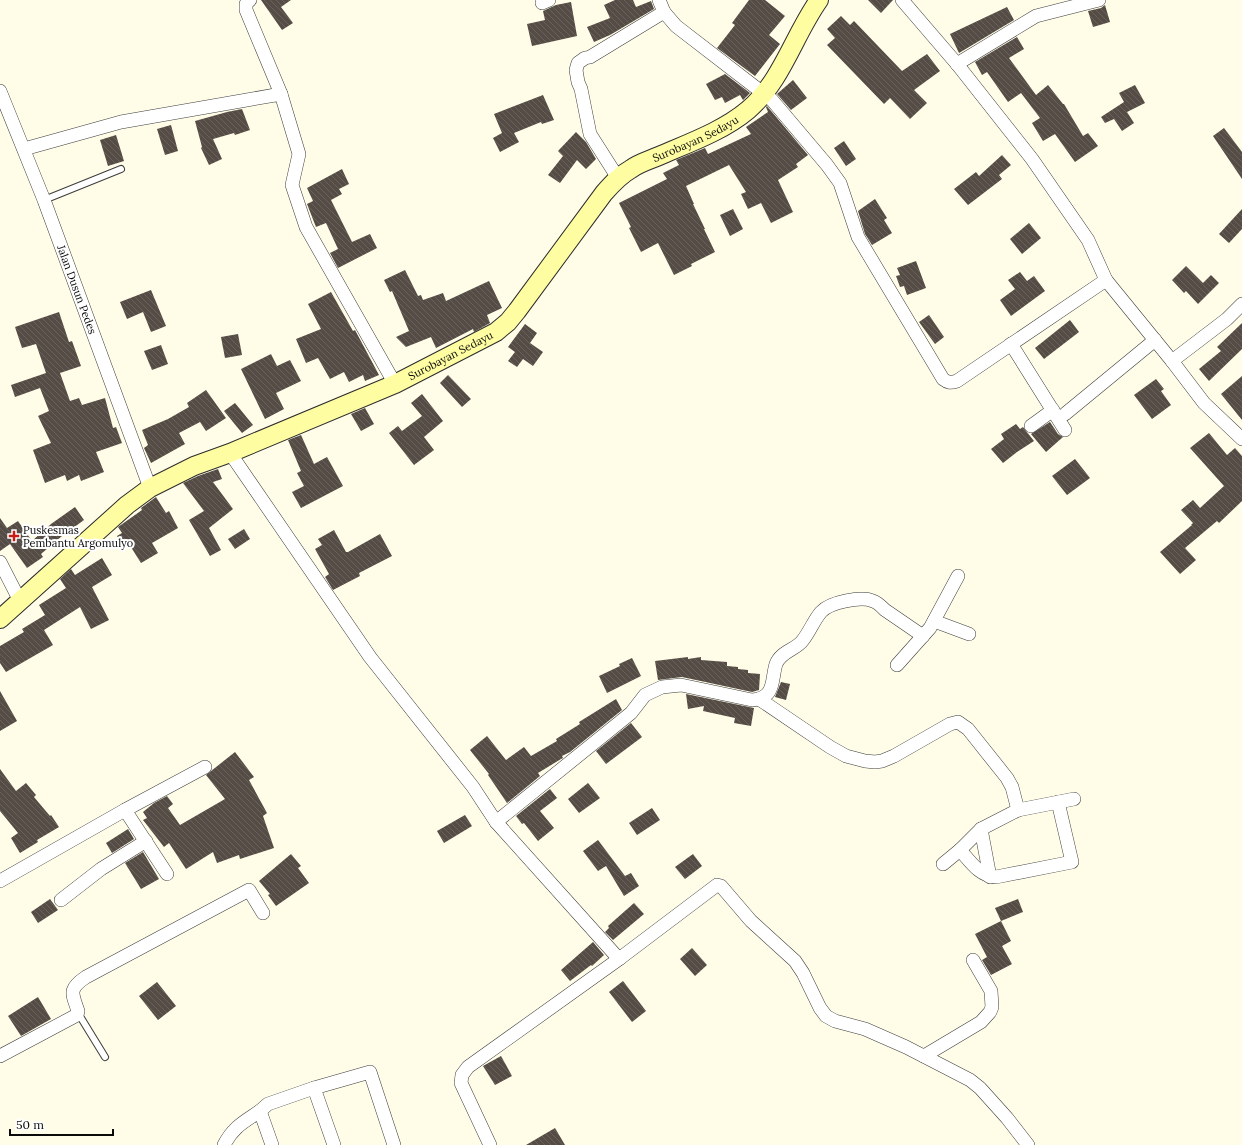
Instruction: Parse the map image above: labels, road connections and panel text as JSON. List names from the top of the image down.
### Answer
{
  "streets": {
    "main road": ["Surobayan Sedayu"],
    "street": ["Jalan Dusun Pedes"]
  },
  "crossings": [
    ["Surobayan Sedayu", "Jalan Dusun Pedes"]
  ],
  "places": {
    "health": ["Puskesmas Pembantu Argomulyo"]
  },
  "scale_bar": "50 m"
}
